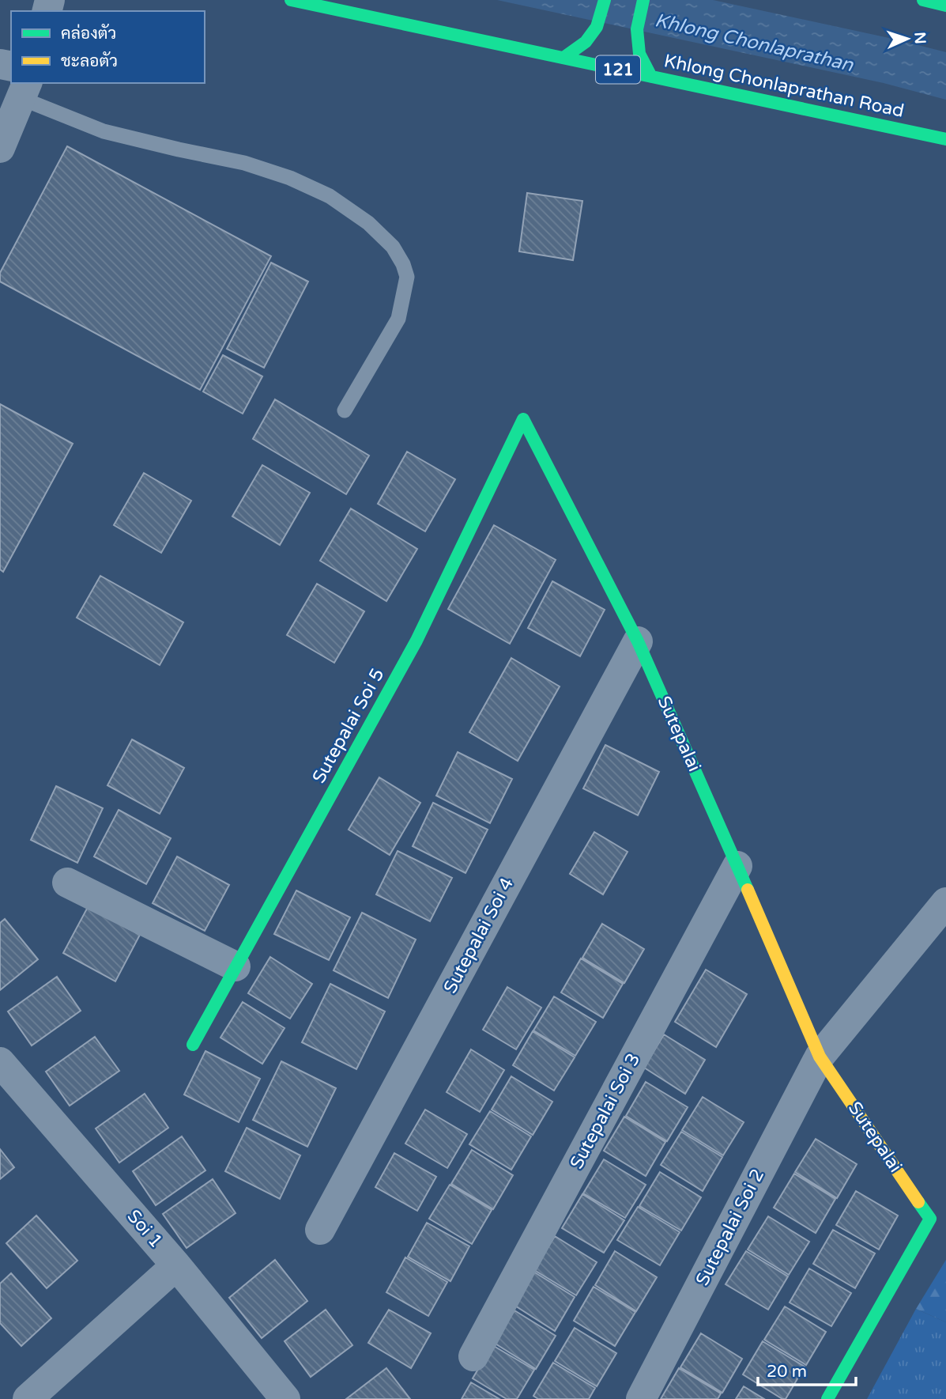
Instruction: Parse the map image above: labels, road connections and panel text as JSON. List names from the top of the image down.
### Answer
{
  "streets": {
    "street": [
      "121",
      "Khlong Chonlaprathan Road",
      "Sutepalai Soi 5",
      "Sutepalai",
      "Sutepalai Soi 4",
      "Sutepalai Soi 3",
      "Sutepalai Soi 2",
      "Soi 1"
    ]
  },
  "crossings": [
    ["Sutepalai Soi 5", "Sutepalai"],
    ["Sutepalai", "Sutepalai Soi 4"],
    ["Sutepalai", "Sutepalai Soi 3"],
    ["Sutepalai", "Sutepalai Soi 2"]
  ],
  "water": ["Khlong Chonlaprathan"],
  "legend": ["คล่องตัว", "ชะลอตัว"],
  "scale_bar": "20 m",
  "north": "right"
}
